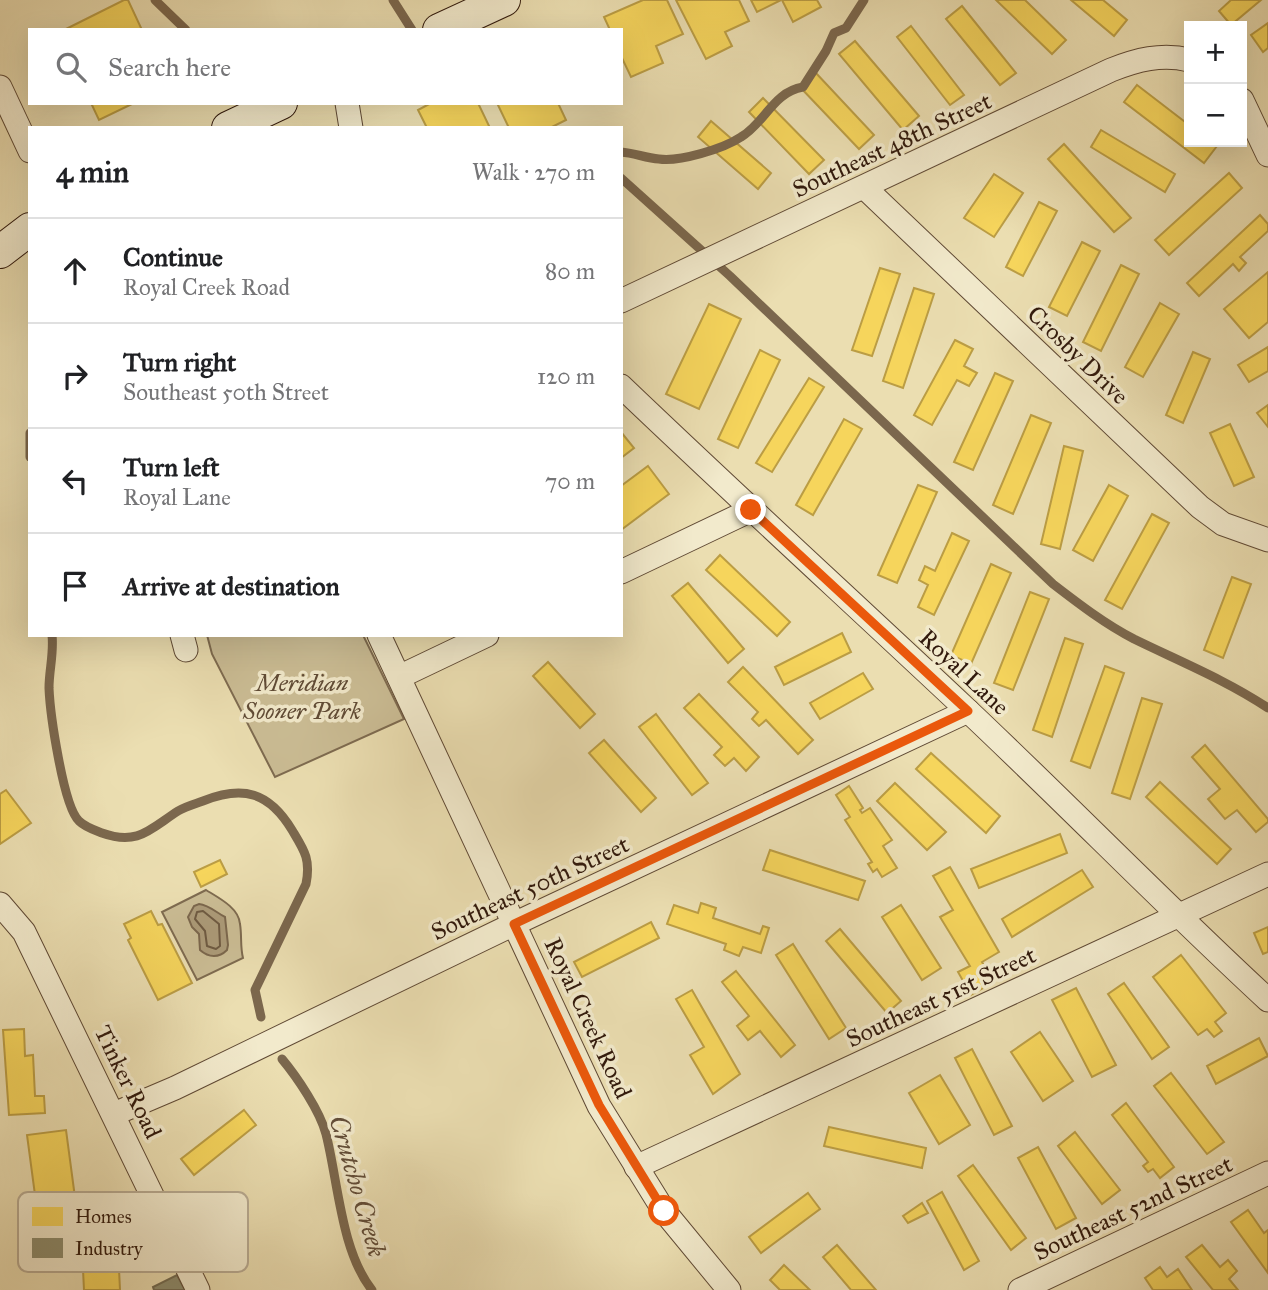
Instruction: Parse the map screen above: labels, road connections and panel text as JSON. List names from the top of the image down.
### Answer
{
  "streets": {
    "street": [
      "Southeast 48th Street",
      "Crosby Drive",
      "Royal Lane",
      "Southeast 50th Street",
      "Southeast 51st Street",
      "Royal Creek Road",
      "Tinker Road",
      "Southeast 52nd Street"
    ]
  },
  "crossings": [
    ["Southeast 48th Street", "Crosby Drive"],
    ["Royal Lane", "Southeast 50th Street"],
    ["Royal Lane", "Southeast 51st Street"],
    ["Southeast 50th Street", "Royal Creek Road"],
    ["Southeast 50th Street", "Tinker Road"],
    ["Southeast 51st Street", "Royal Creek Road"]
  ],
  "water": ["Crutcho Creek"],
  "parks": ["Meridian Sooner Park"],
  "legend": ["Homes", "Industry"],
  "page": {
    "map_buttons": ["+", "−"],
    "search": "Search here",
    "heading": ["4 min", "Walk · 270 m"],
    "list": [
      ["Continue", "Royal Creek Road", "80 m"],
      ["Turn right", "Southeast 50th Street", "120 m"],
      ["Turn left", "Royal Lane", "70 m"],
      "Arrive at destination"
    ]
  }
}
